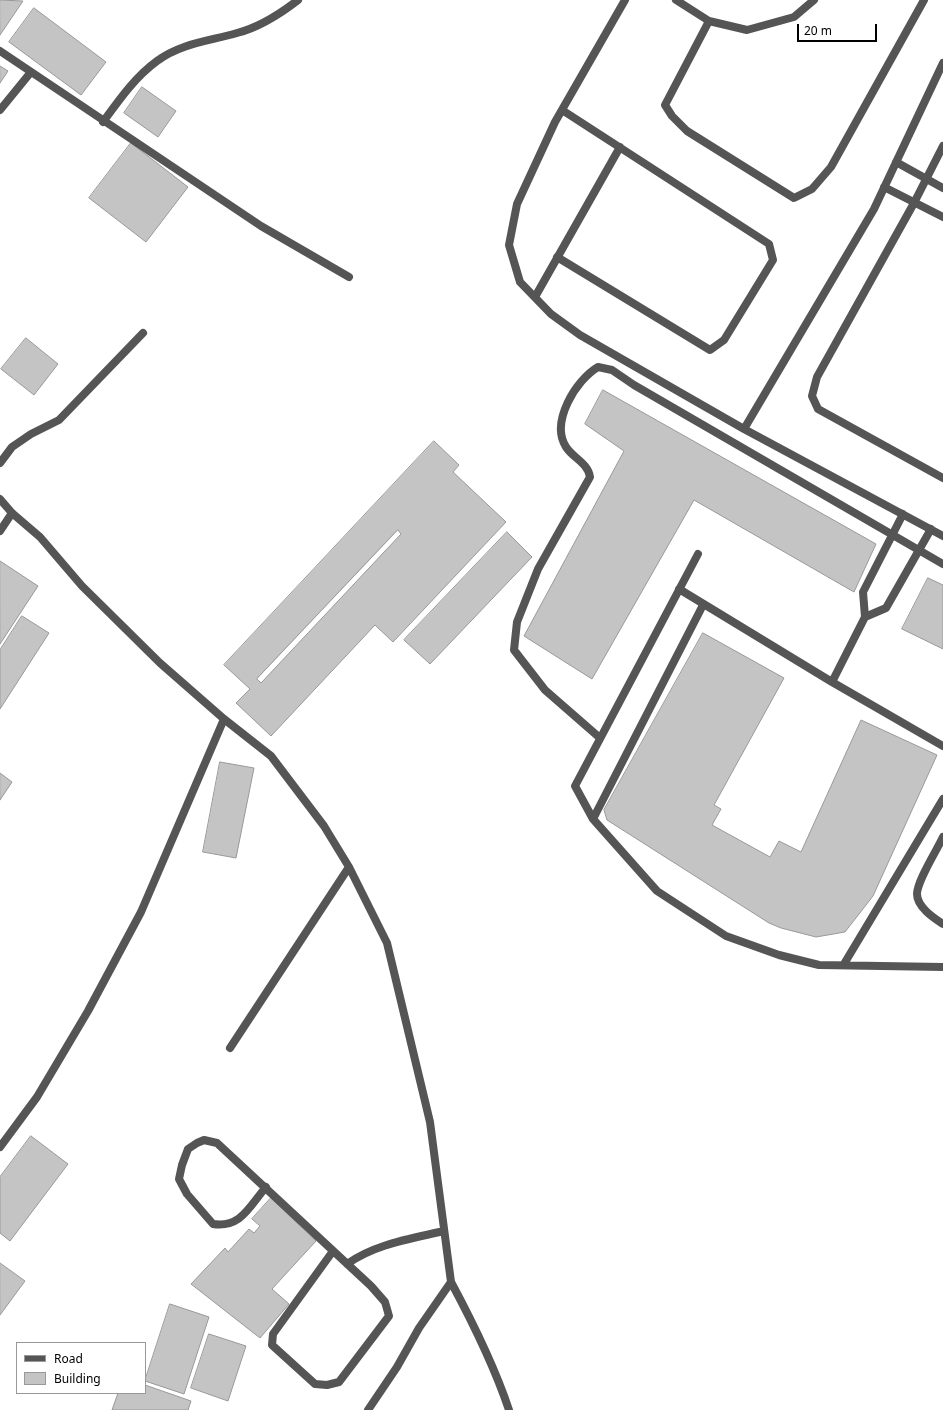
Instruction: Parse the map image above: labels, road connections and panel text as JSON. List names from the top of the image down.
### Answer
{
  "legend": ["Road", "Building"],
  "scale_bar": "20 m"
}
